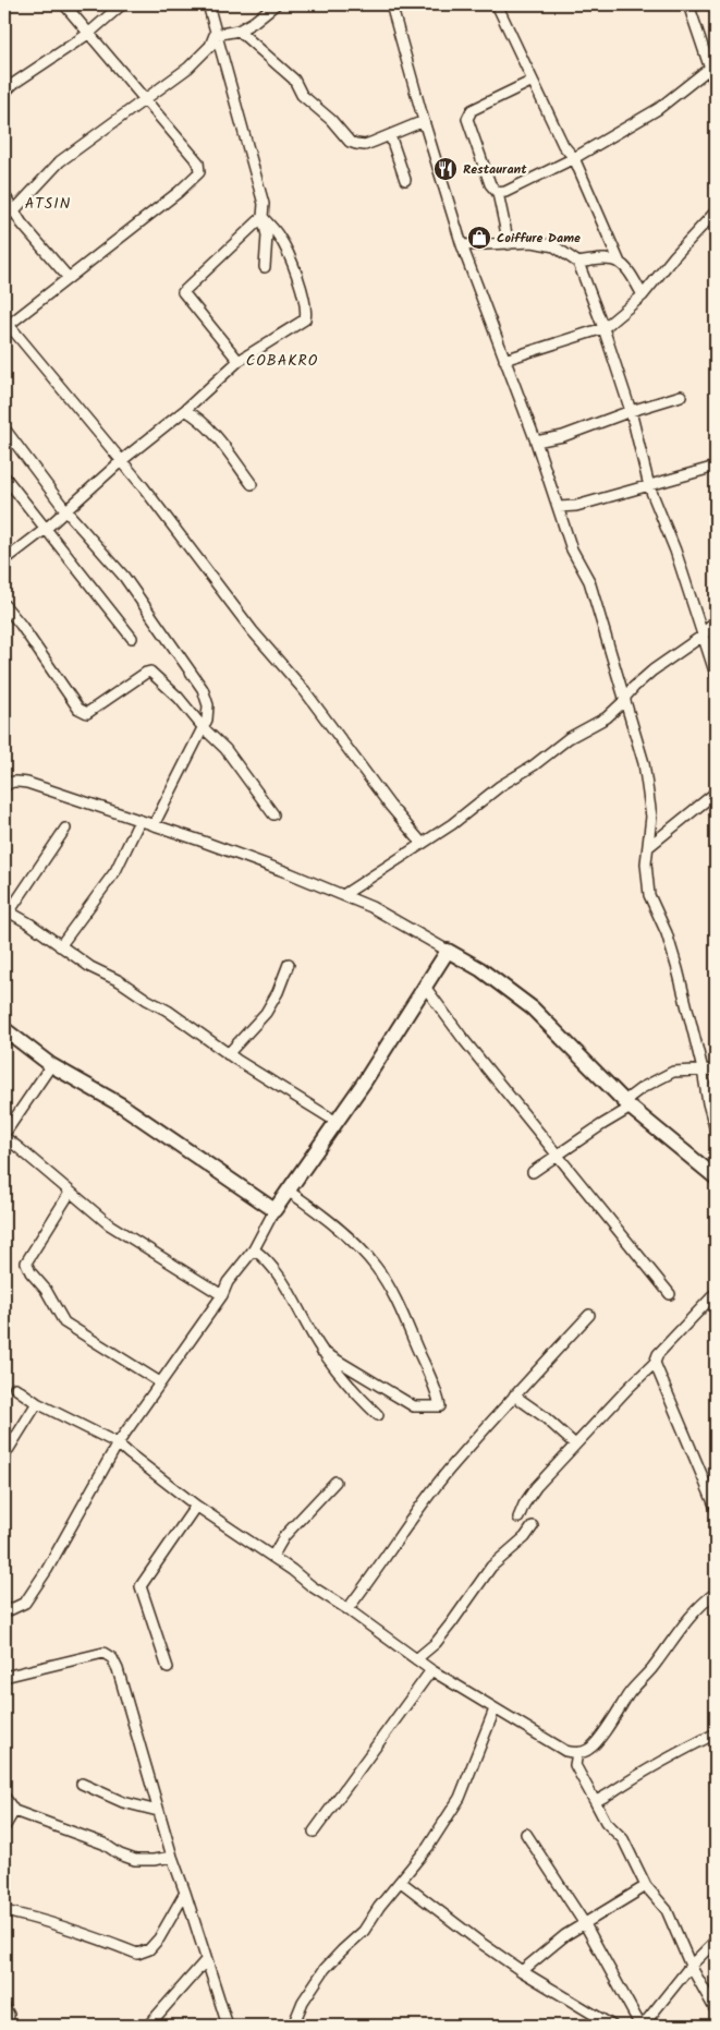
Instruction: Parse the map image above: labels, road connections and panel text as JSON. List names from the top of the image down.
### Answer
{
  "districts": ["ATSIN", "COBAKRO"],
  "places": {
    "restaurant": ["Restaurant"],
    "shop": ["Coiffure Dame"]
  }
}
